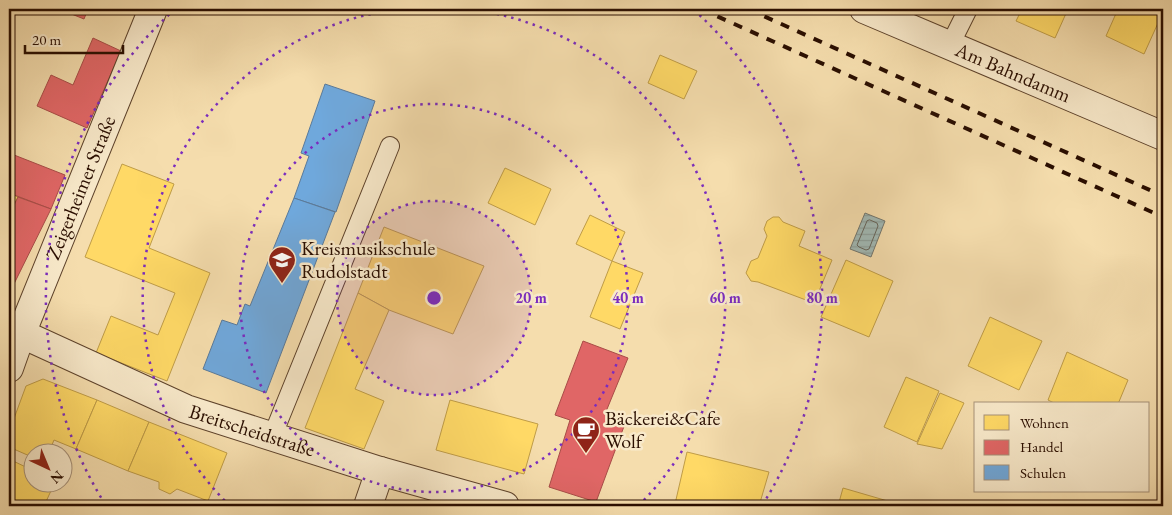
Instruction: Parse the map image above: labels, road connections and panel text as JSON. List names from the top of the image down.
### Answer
{
  "streets": {
    "street": ["Am Bahndamm", "Zeigerheimer Straße", "Breitscheidstraße"]
  },
  "crossings": [
    ["Zeigerheimer Straße", "Breitscheidstraße"]
  ],
  "places": {
    "school or university": ["Kreismusikschule Rudolstadt"],
    "cafe": ["Bäckerei&Cafe Wolf"]
  },
  "legend": ["Wohnen", "Handel", "Schulen"],
  "scale_bar": "20 m",
  "north": "bottom right",
  "rings": [
    "20 m",
    "40 m",
    "60 m",
    "80 m"
  ]
}
